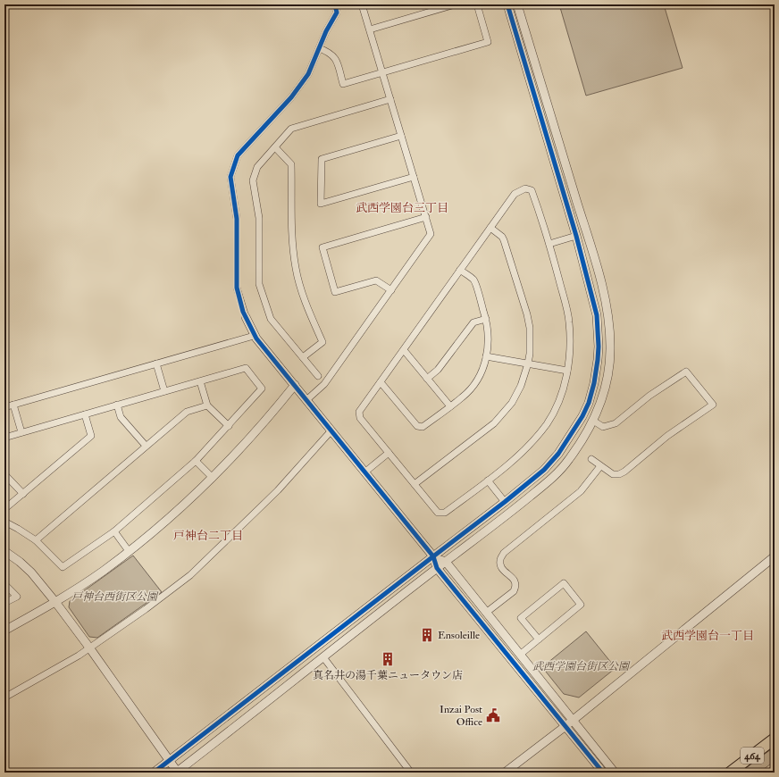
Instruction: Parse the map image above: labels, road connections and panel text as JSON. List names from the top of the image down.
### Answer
{
  "streets": {
    "highway": ["464"]
  },
  "districts": ["武西学園台三丁目", "戸神台二丁目", "武西学園台一丁目"],
  "parks": ["戸神台西街区公園", "武西学園台街区公園"],
  "places": {
    "building": ["Ensoleille", "真名井の湯千葉ニュータウン店"],
    "public building": ["Inzai Post Office"]
  }
}
